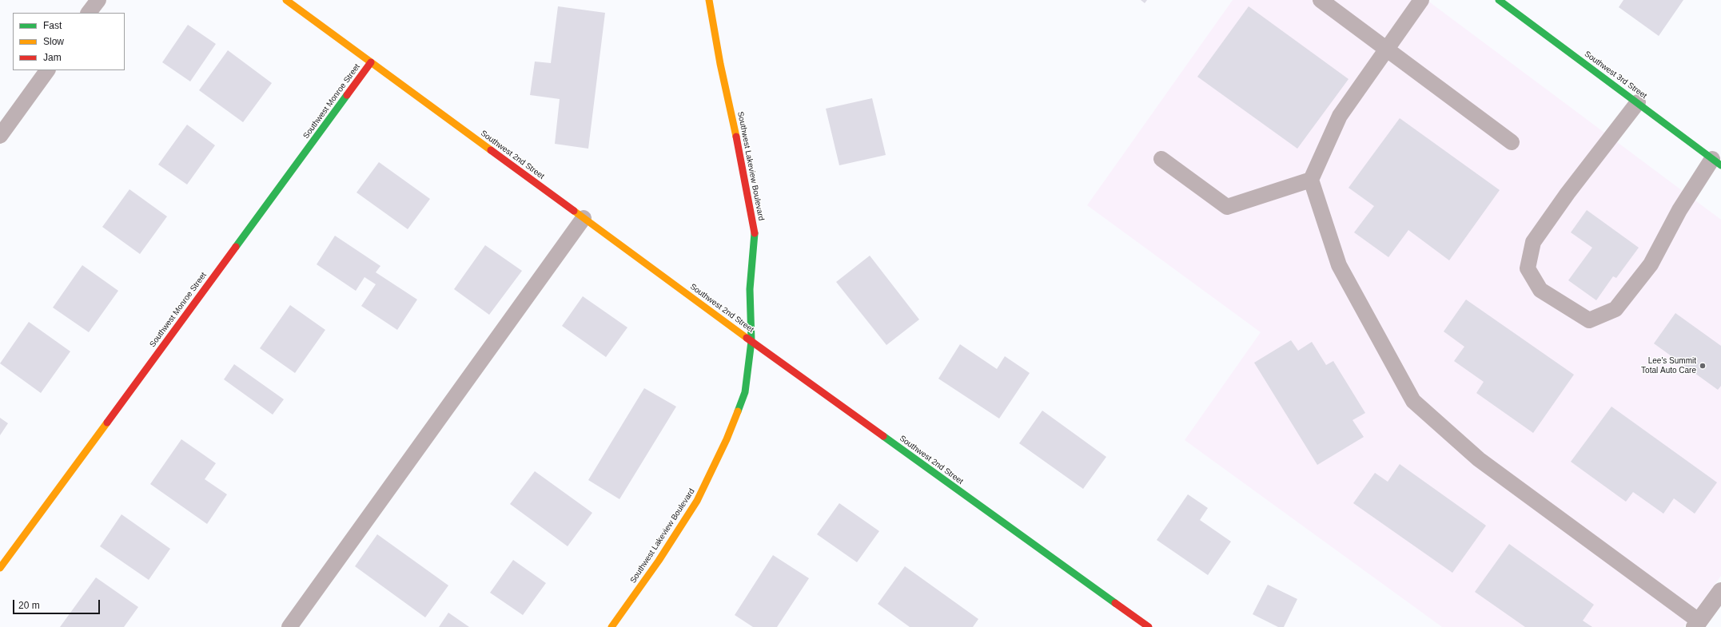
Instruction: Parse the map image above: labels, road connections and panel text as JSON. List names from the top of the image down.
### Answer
{
  "streets": {
    "street": [
      "Southwest 3rd Street",
      "Southwest Monroe Street",
      "Southwest 2nd Street",
      "Southwest Lakeview Boulevard"
    ]
  },
  "crossings": [
    ["Southwest Monroe Street", "Southwest 2nd Street"],
    ["Southwest 2nd Street", "Southwest Lakeview Boulevard"]
  ],
  "places": ["Lee's Summit Total Auto Care"],
  "legend": ["Fast", "Slow", "Jam"],
  "scale_bar": "20 m"
}
